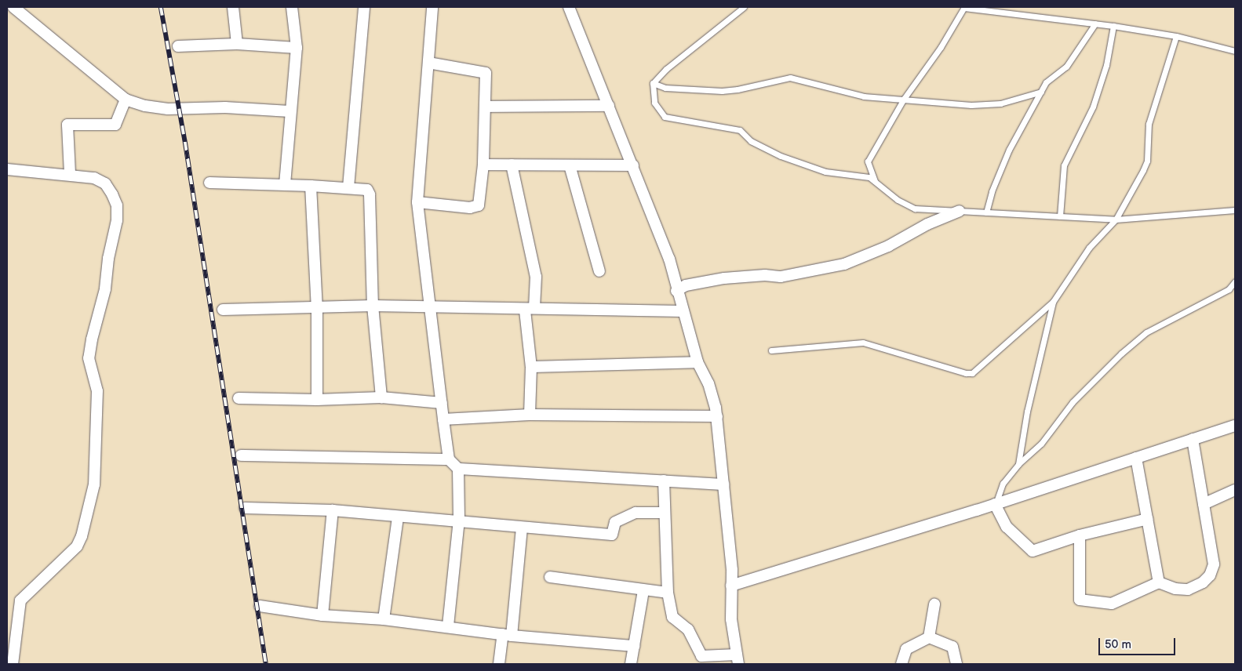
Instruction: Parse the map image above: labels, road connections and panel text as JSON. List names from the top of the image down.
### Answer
{
  "scale_bar": "50 m"
}
